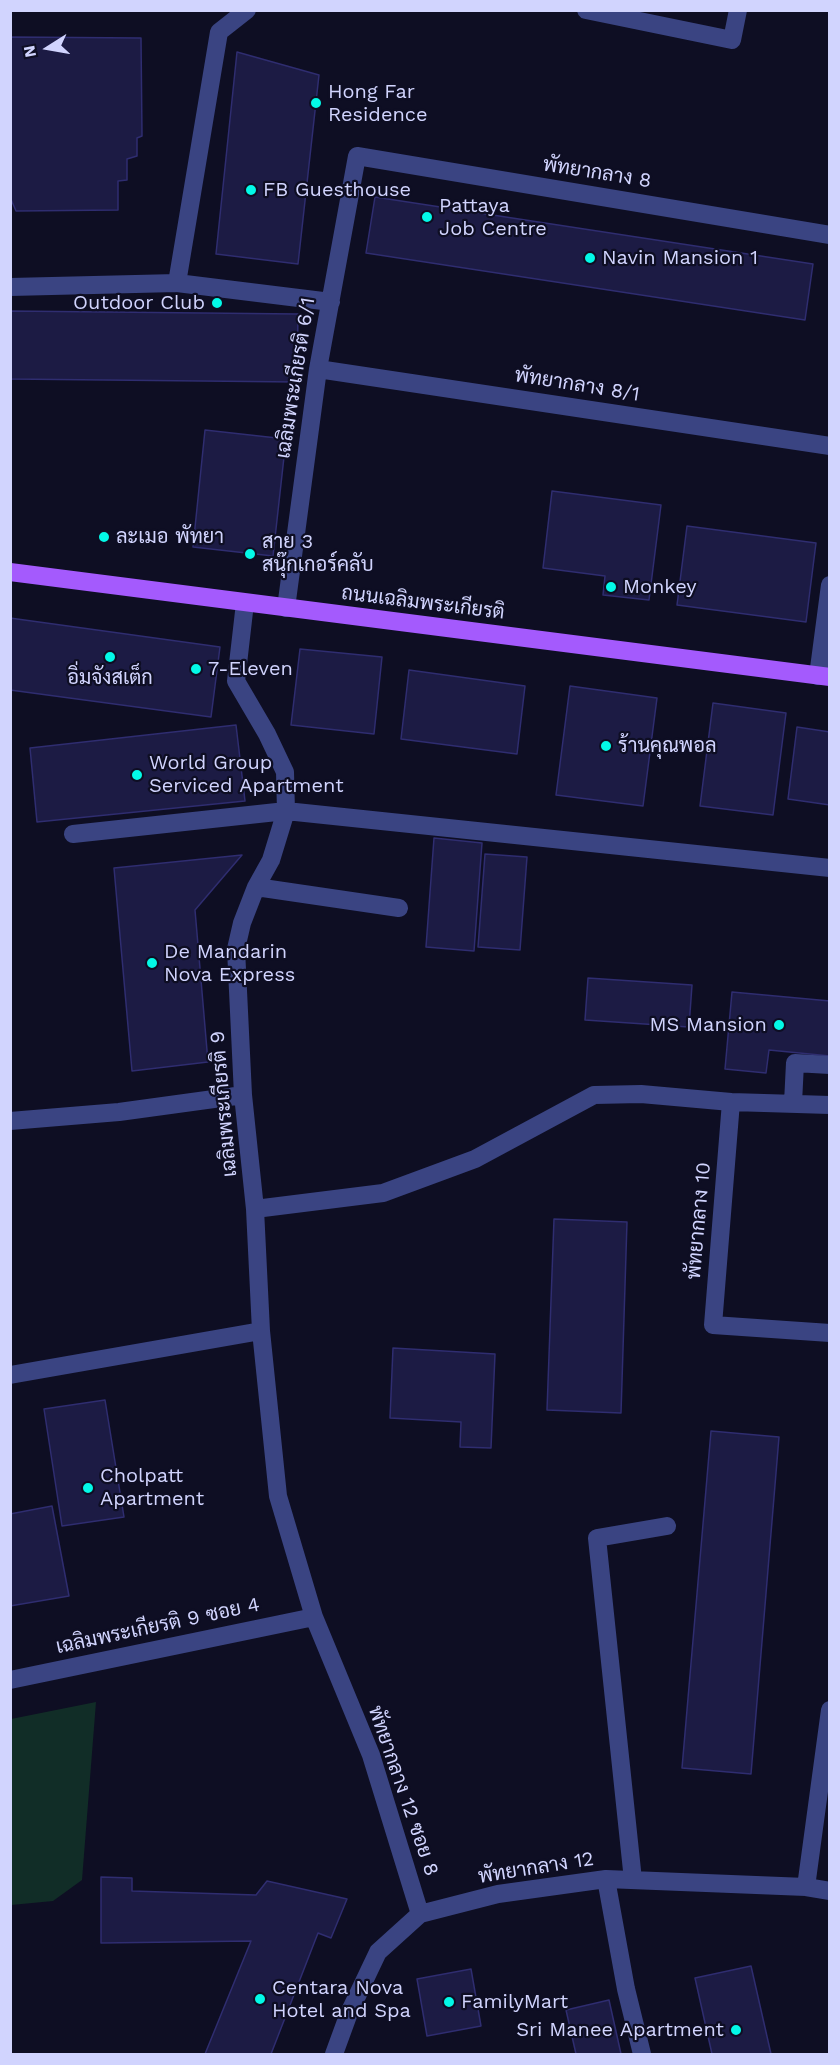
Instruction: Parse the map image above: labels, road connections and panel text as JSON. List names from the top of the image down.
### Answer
{
  "streets": {
    "main road": ["ถนนเฉลิมพระเกียรติ"],
    "street": [
      "พัทยากลาง 8",
      "เฉลิมพระเกียรติ 6/1",
      "พัทยากลาง 8/1",
      "เฉลิมพระเกียรติ 9",
      "พัทยากลาง 10",
      "เฉลิมพระเกียรติ 9 ซอย 4",
      "พัทยากลาง 12 ซอย 8",
      "พัทยากลาง 12"
    ]
  },
  "crossings": [
    ["พัทยากลาง 8", "เฉลิมพระเกียรติ 6/1"],
    ["เฉลิมพระเกียรติ 6/1", "พัทยากลาง 8/1"],
    ["เฉลิมพระเกียรติ 6/1", "ถนนเฉลิมพระเกียรติ"],
    ["ถนนเฉลิมพระเกียรติ", "เฉลิมพระเกียรติ 9"],
    ["เฉลิมพระเกียรติ 9", "เฉลิมพระเกียรติ 9 ซอย 4"],
    ["เฉลิมพระเกียรติ 9", "พัทยากลาง 12 ซอย 8"],
    ["เฉลิมพระเกียรติ 9 ซอย 4", "พัทยากลาง 12 ซอย 8"],
    ["พัทยากลาง 12 ซอย 8", "พัทยากลาง 12"]
  ],
  "places": [
    "Hong Far Residence",
    "FB Guesthouse",
    "Pattaya Job Centre",
    "Navin Mansion 1",
    "Outdoor Club",
    "ละเมอ พัทยา",
    "สาย 3 สนุ๊กเกอร์คลับ",
    "Monkey",
    "อิ่มจังสเต็ก",
    "7-Eleven",
    "ร้านคุณพอล",
    "World Group Serviced Apartment",
    "De Mandarin Nova Express",
    "MS Mansion",
    "Cholpatt Apartment",
    "Centara Nova Hotel and Spa",
    "FamilyMart",
    "Sri Manee Apartment"
  ],
  "north": "left"
}
